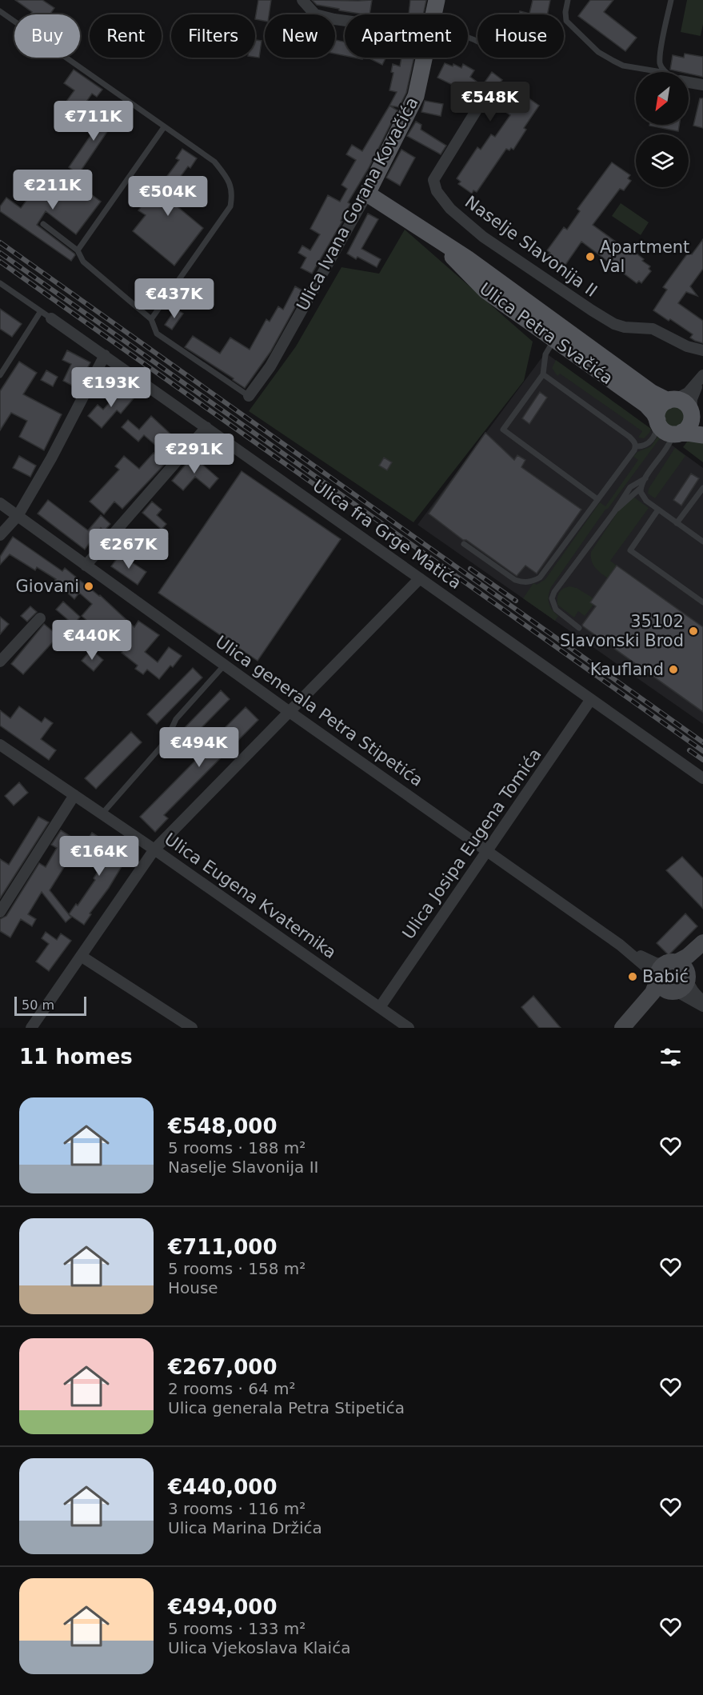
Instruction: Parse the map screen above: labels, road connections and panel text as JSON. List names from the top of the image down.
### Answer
{
  "streets": {
    "main road": ["Ulica Ivana Gorana Kovačića", "Ulica Petra Svačića"],
    "street": [
      "Naselje Slavonija II",
      "Ulica fra Grge Matića",
      "Ulica generala Petra Stipetića",
      "Ulica Josipa Eugena Tomića",
      "Ulica Eugena Kvaternika"
    ]
  },
  "crossings": [
    ["Ulica Ivana Gorana Kovačića", "Ulica Petra Svačića"],
    ["Ulica fra Grge Matića", "Ulica Josipa Eugena Tomića"],
    ["Ulica generala Petra Stipetića", "Ulica Josipa Eugena Tomića"],
    ["Ulica Josipa Eugena Tomića", "Ulica Eugena Kvaternika"]
  ],
  "places": [
    "Apartment Val",
    "Giovani",
    "35102 Slavonski Brod",
    "Kaufland",
    "Babić"
  ],
  "scale_bar": "50 m",
  "north": "bottom left",
  "page": {
    "chip": [
      "Buy",
      "Rent",
      "Filters",
      "New",
      "Apartment",
      "House"
    ],
    "price": [
      "€548K",
      "€711K",
      "€211K",
      "€504K",
      "€437K",
      "€193K",
      "€291K",
      "€267K",
      "€440K",
      "€494K",
      "€164K"
    ],
    "scale": "50 m",
    "heading": "11 homes",
    "list": [
      {
        "name": "€548,000",
        "note": "5 rooms · 188 m² · Naselje Slavonija II"
      },
      {
        "name": "€711,000",
        "note": "5 rooms · 158 m² · House"
      },
      {
        "name": "€267,000",
        "note": "2 rooms · 64 m² · Ulica generala Petra Stipetića"
      },
      {
        "name": "€440,000",
        "note": "3 rooms · 116 m² · Ulica Marina Držića"
      },
      {
        "name": "€494,000",
        "note": "5 rooms · 133 m² · Ulica Vjekoslava Klaića"
      }
    ]
  }
}
